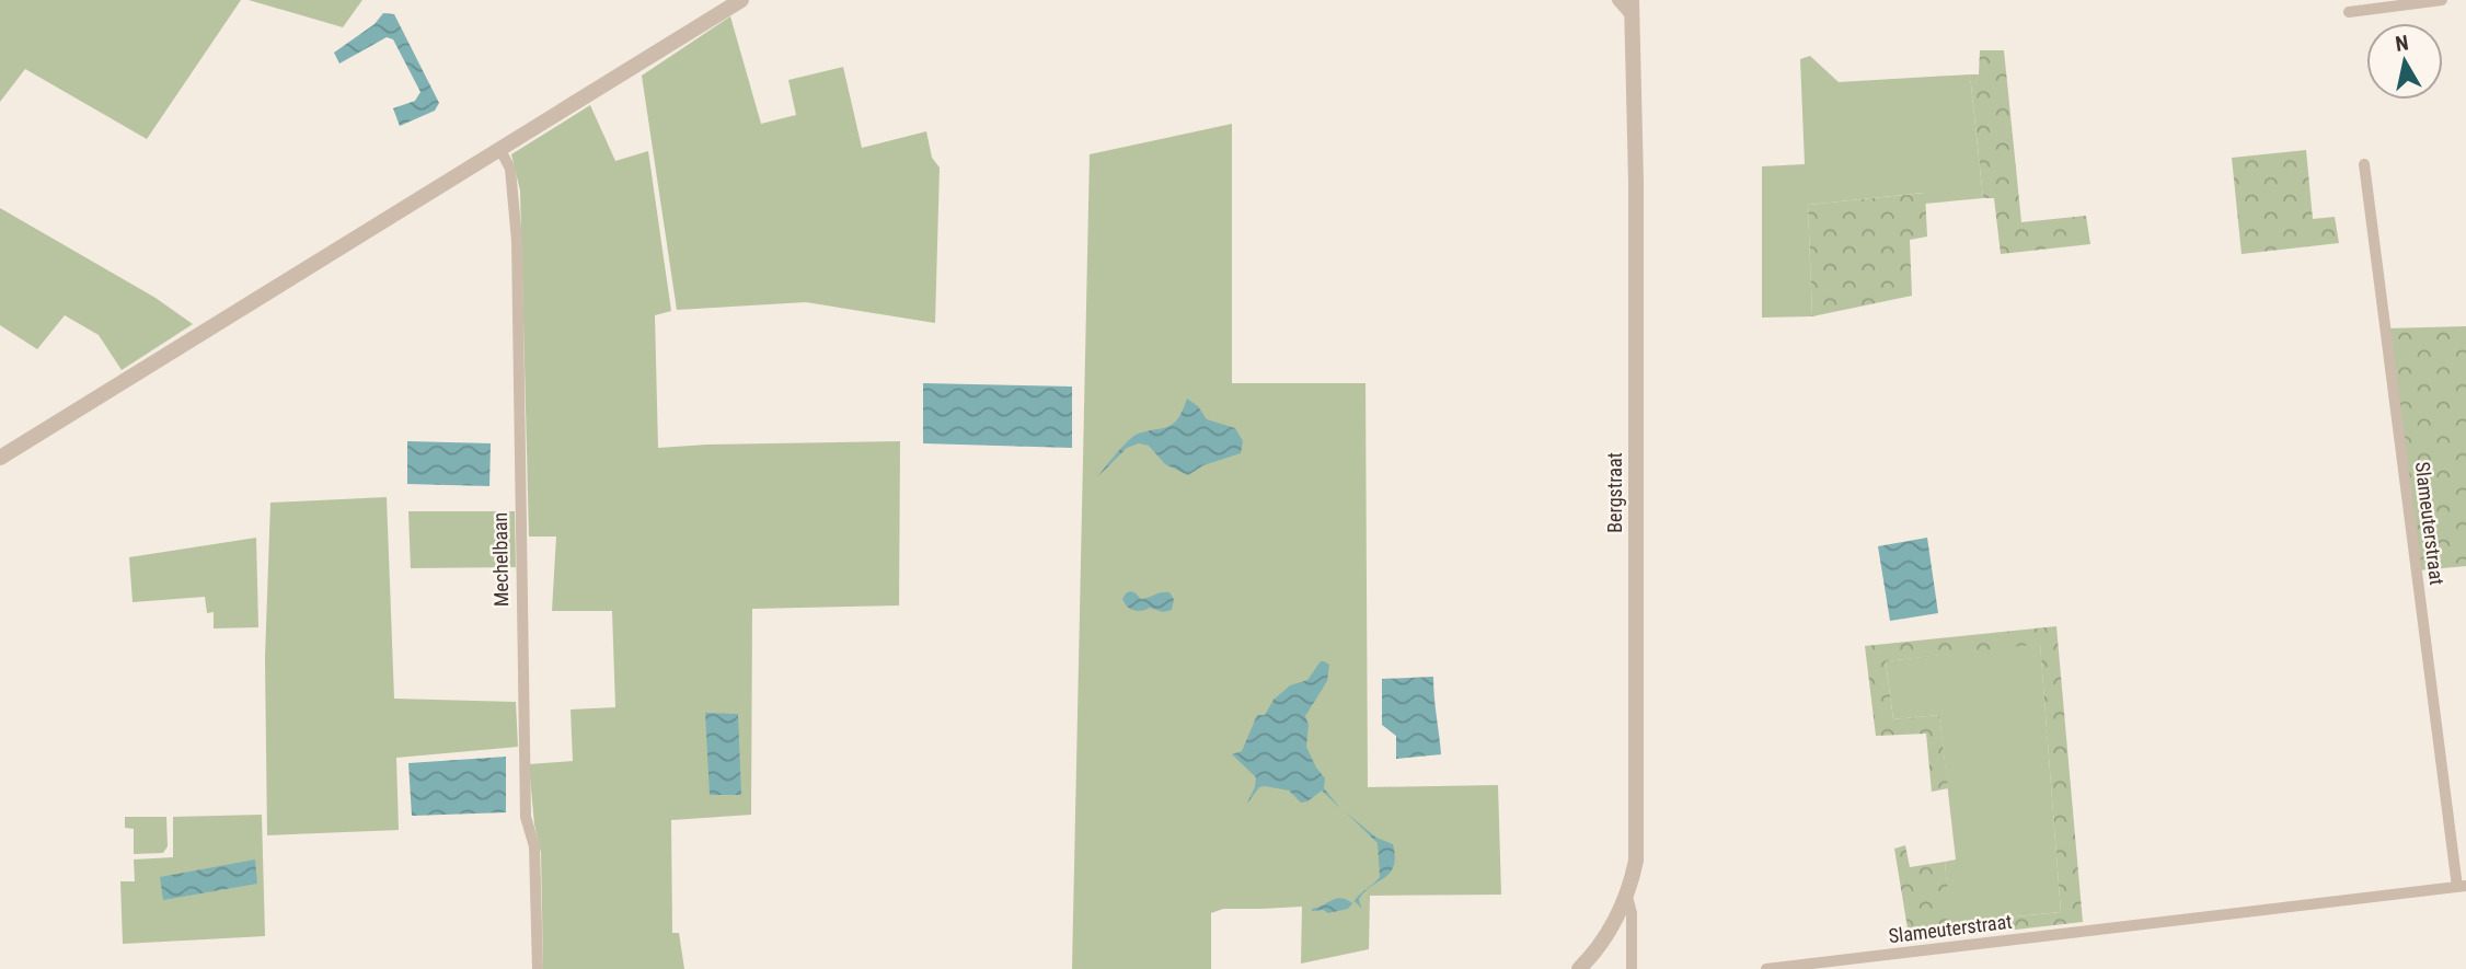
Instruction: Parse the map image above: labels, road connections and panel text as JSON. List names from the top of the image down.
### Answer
{
  "streets": {
    "street": ["Bergstraat", "Slameuterstraat", "Mechelbaan"]
  },
  "north": "top"
}
